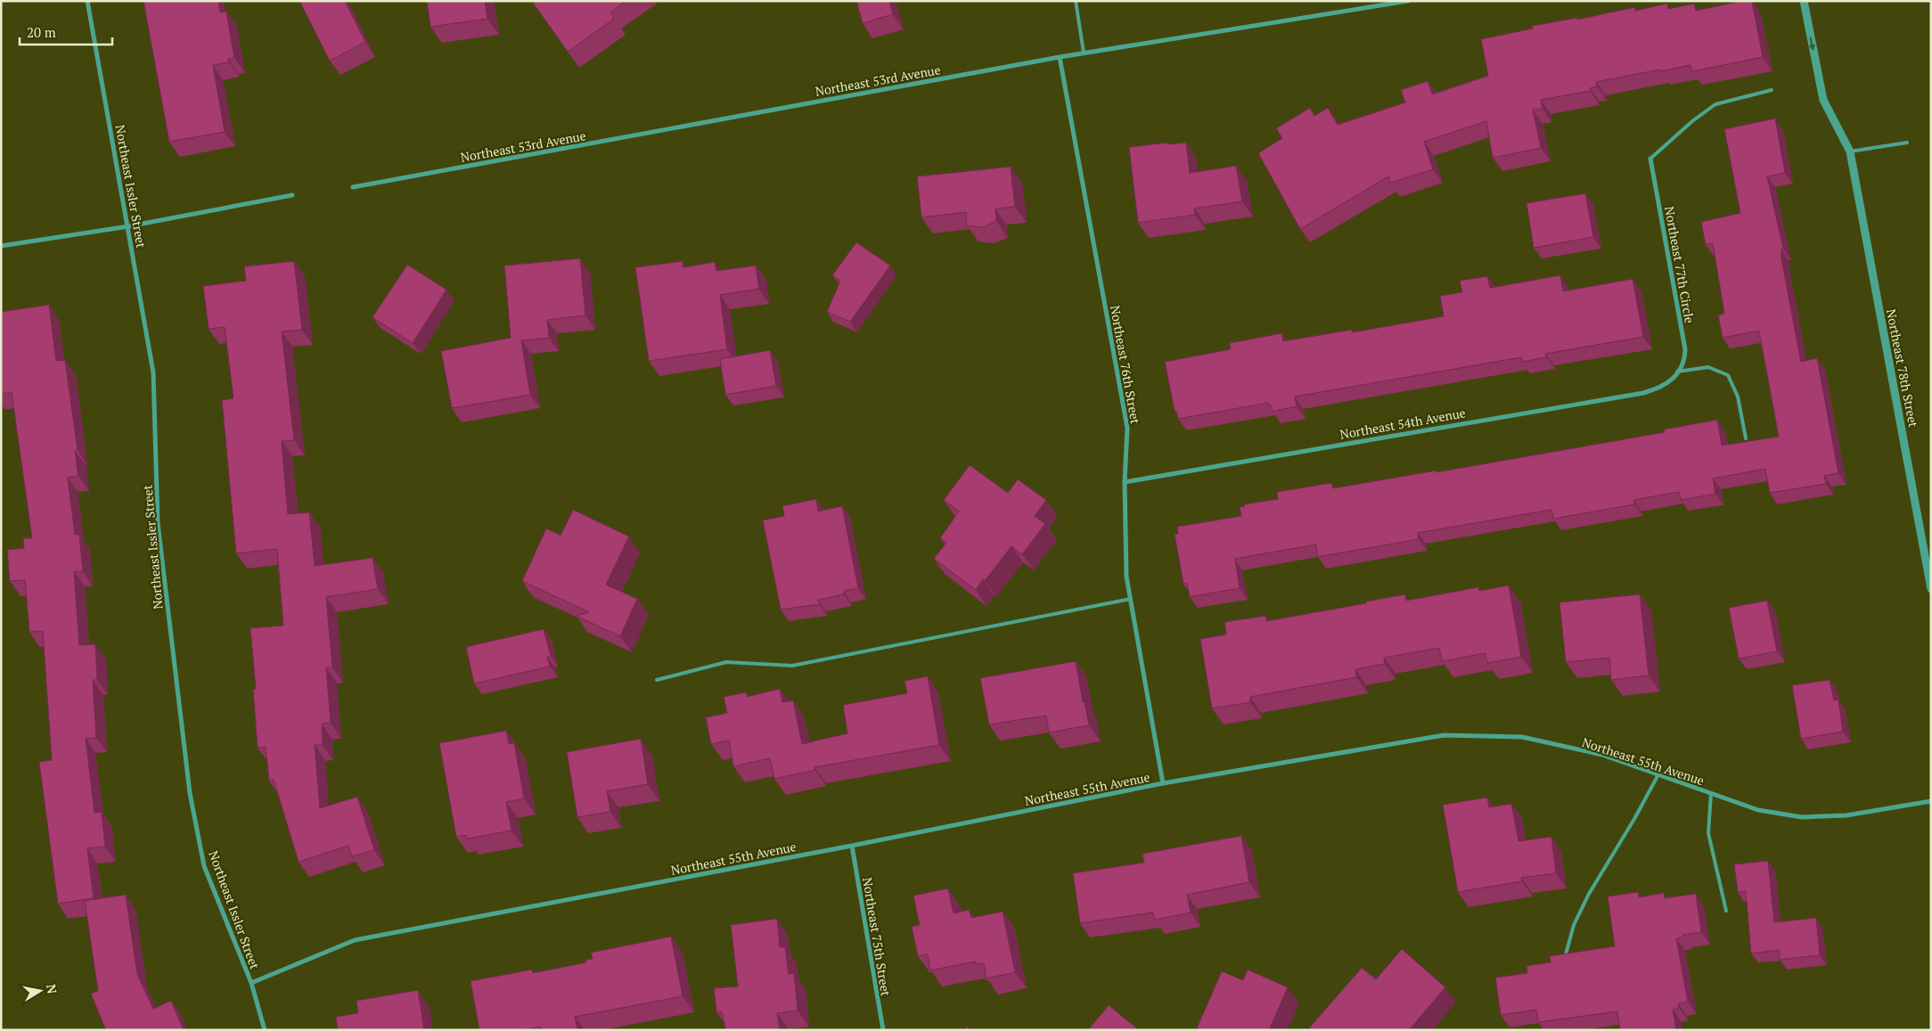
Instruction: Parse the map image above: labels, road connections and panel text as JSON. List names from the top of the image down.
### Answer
{
  "streets": {
    "street": [
      "Northeast 53rd Avenue",
      "Northeast Issler Street",
      "Northeast 77th Circle",
      "Northeast 76th Street",
      "Northeast 78th Street",
      "Northeast 54th Avenue",
      "Northeast 55th Avenue",
      "Northeast 75th Street"
    ]
  },
  "crossings": [
    ["Northeast 53rd Avenue", "Northeast 76th Street"],
    ["Northeast Issler Street", "Northeast 55th Avenue"],
    ["Northeast 77th Circle", "Northeast 54th Avenue"],
    ["Northeast 76th Street", "Northeast 54th Avenue"],
    ["Northeast 76th Street", "Northeast 55th Avenue"],
    ["Northeast 55th Avenue", "Northeast 75th Street"]
  ],
  "scale_bar": "20 m",
  "north": "right"
}
